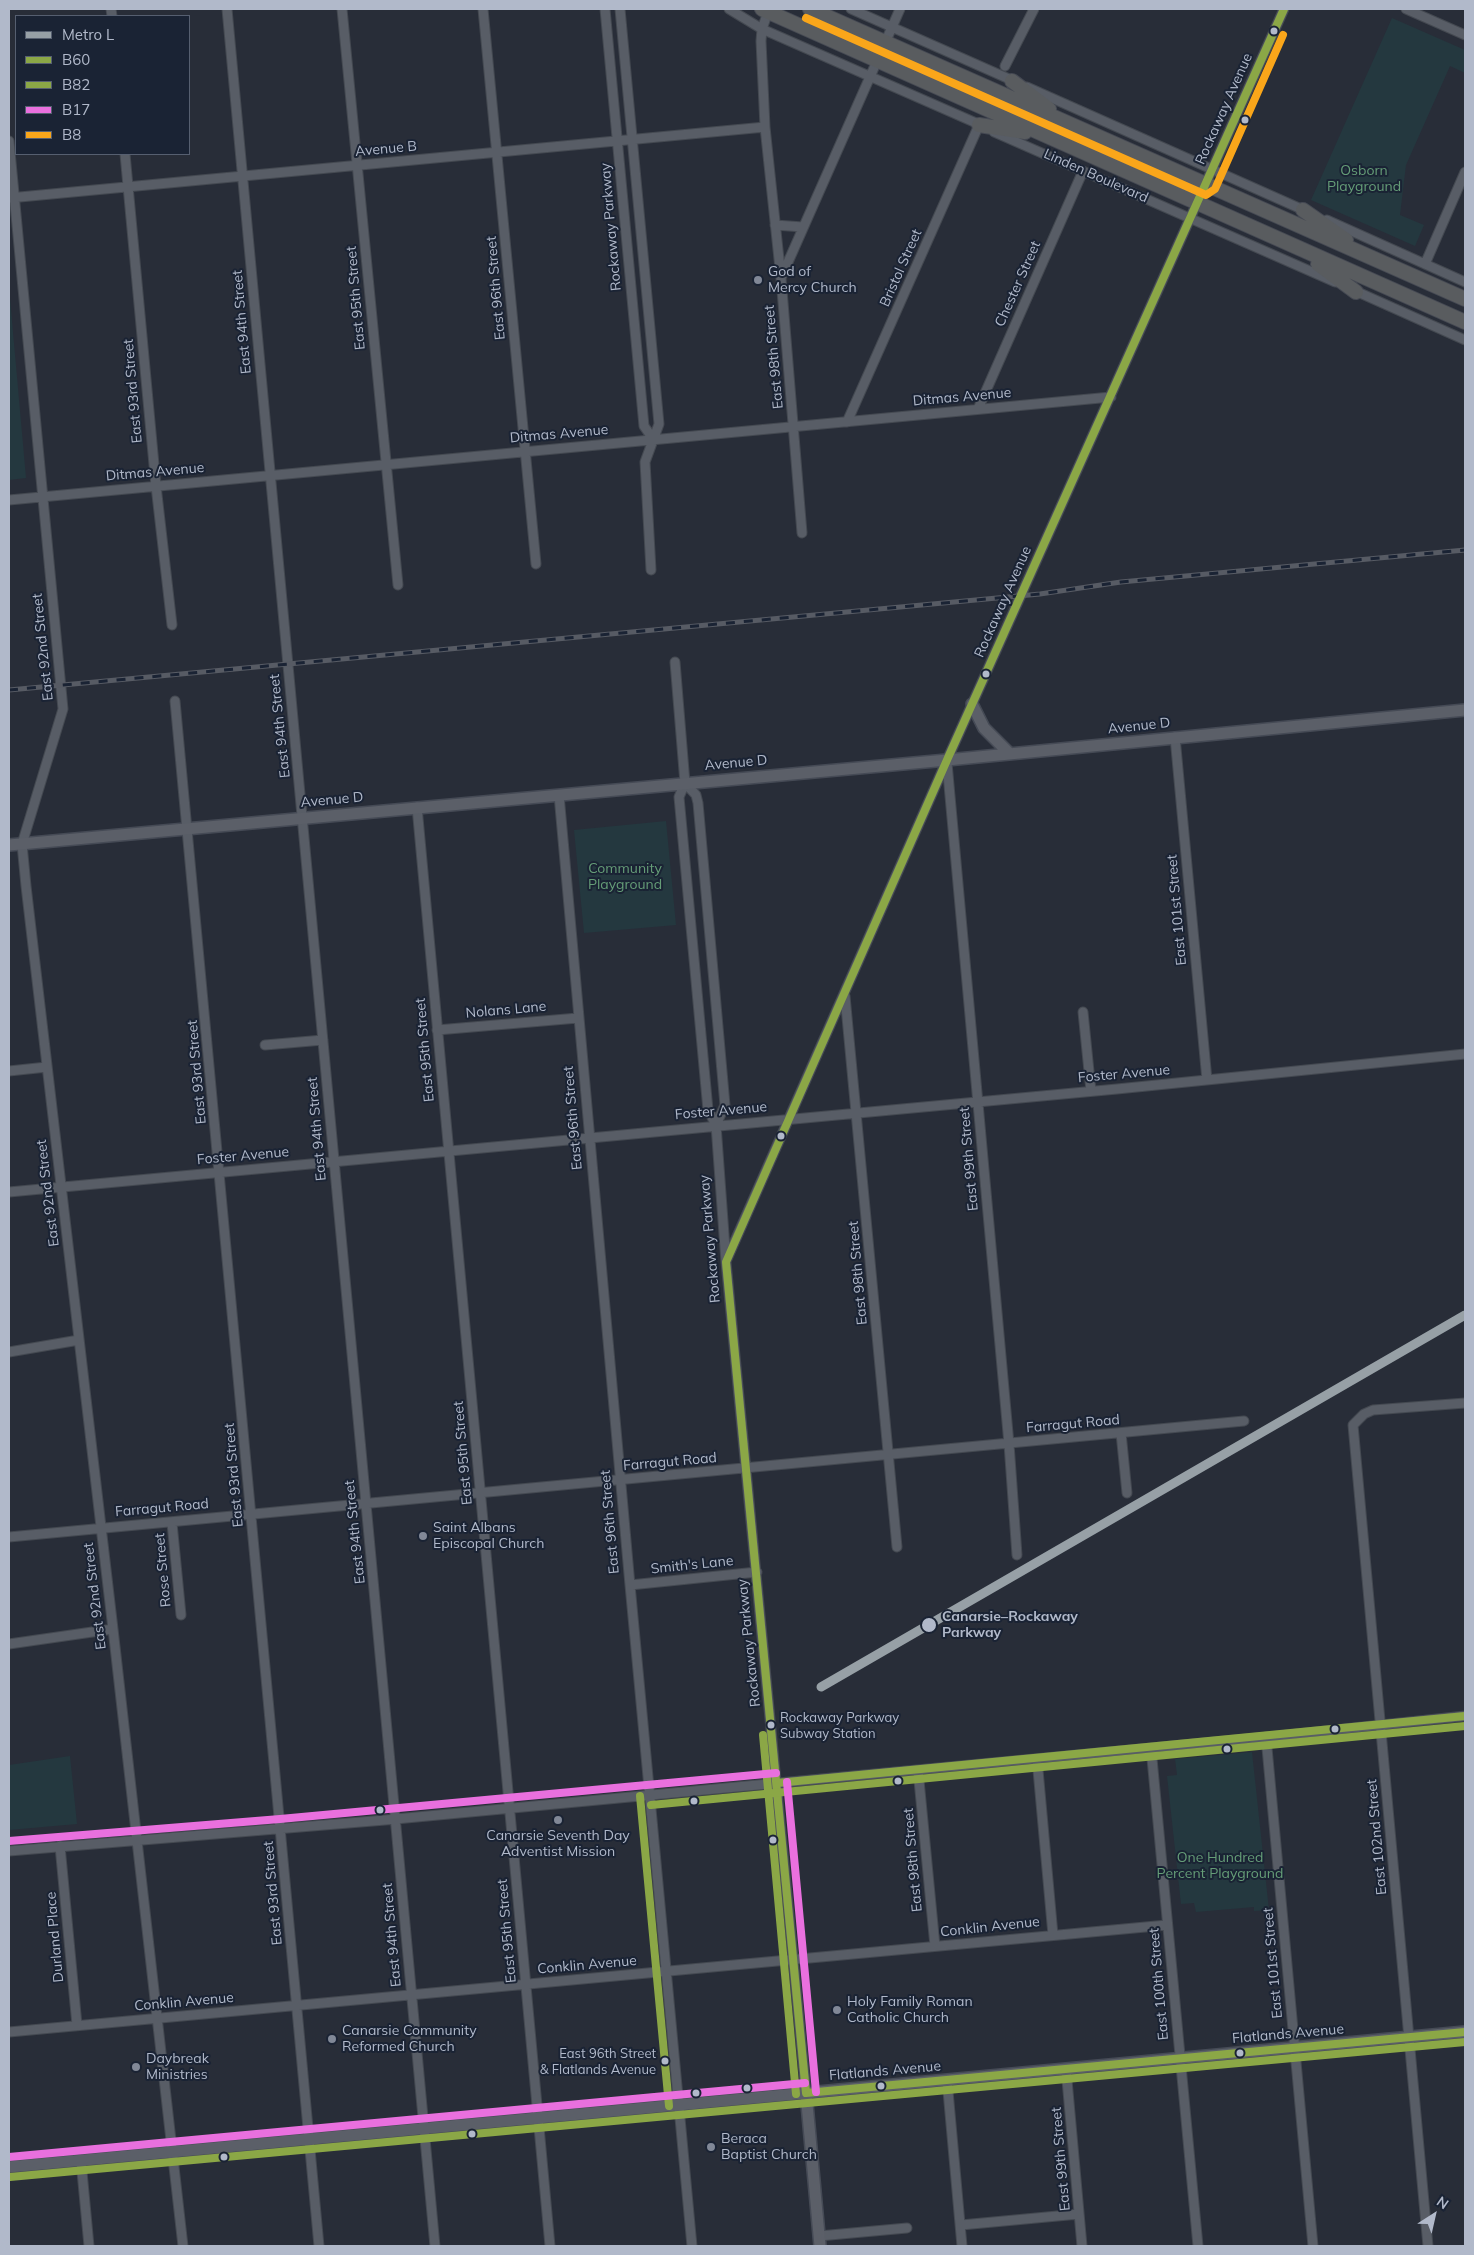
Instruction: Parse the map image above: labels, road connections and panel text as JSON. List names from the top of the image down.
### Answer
{
  "streets": {
    "highway": ["Linden Boulevard"],
    "main road": ["Rockaway Parkway", "Avenue D", "Flatlands Avenue"],
    "street": [
      "Rockaway Avenue",
      "Avenue B",
      "Bristol Street",
      "Chester Street",
      "East 96th Street",
      "East 95th Street",
      "East 94th Street",
      "East 98th Street",
      "East 93rd Street",
      "Ditmas Avenue",
      "East 92nd Street",
      "East 101st Street",
      "Nolans Lane",
      "Foster Avenue",
      "East 99th Street",
      "Farragut Road",
      "Smith's Lane",
      "Rose Street",
      "East 102nd Street",
      "Conklin Avenue",
      "Durland Place",
      "East 100th Street"
    ]
  },
  "crossings": [
    ["Rockaway Avenue", "Linden Boulevard"],
    ["Rockaway Avenue", "Rockaway Parkway"],
    ["Rockaway Avenue", "East 98th Street"],
    ["Rockaway Avenue", "Ditmas Avenue"],
    ["Rockaway Avenue", "Avenue D"],
    ["Rockaway Avenue", "Foster Avenue"],
    ["Rockaway Avenue", "East 99th Street"],
    ["Avenue B", "Rockaway Parkway"],
    ["Avenue B", "East 96th Street"],
    ["Avenue B", "East 95th Street"],
    ["Avenue B", "East 94th Street"],
    ["Avenue B", "East 98th Street"],
    ["Avenue B", "East 93rd Street"],
    ["Avenue B", "East 92nd Street"],
    ["Linden Boulevard", "Bristol Street"],
    ["Linden Boulevard", "Chester Street"],
    ["Linden Boulevard", "East 98th Street"],
    ["Rockaway Parkway", "Ditmas Avenue"],
    ["Rockaway Parkway", "Avenue D"],
    ["Rockaway Parkway", "Foster Avenue"],
    ["Rockaway Parkway", "Farragut Road"],
    ["Rockaway Parkway", "Smith's Lane"],
    ["Rockaway Parkway", "Conklin Avenue"],
    ["Rockaway Parkway", "Flatlands Avenue"],
    ["Bristol Street", "Ditmas Avenue"],
    ["Chester Street", "Ditmas Avenue"],
    ["East 96th Street", "Ditmas Avenue"],
    ["East 96th Street", "Avenue D"],
    ["East 96th Street", "Nolans Lane"],
    ["East 96th Street", "Foster Avenue"],
    ["East 96th Street", "Farragut Road"],
    ["East 96th Street", "Smith's Lane"],
    ["East 96th Street", "Conklin Avenue"],
    ["East 96th Street", "Flatlands Avenue"],
    ["East 95th Street", "Ditmas Avenue"],
    ["East 95th Street", "Avenue D"],
    ["East 95th Street", "Nolans Lane"],
    ["East 95th Street", "Foster Avenue"],
    ["East 95th Street", "Farragut Road"],
    ["East 95th Street", "Conklin Avenue"],
    ["East 95th Street", "Flatlands Avenue"],
    ["East 94th Street", "Ditmas Avenue"],
    ["East 94th Street", "Avenue D"],
    ["East 94th Street", "Foster Avenue"],
    ["East 94th Street", "Farragut Road"],
    ["East 94th Street", "Conklin Avenue"],
    ["East 94th Street", "Flatlands Avenue"],
    ["East 98th Street", "Ditmas Avenue"],
    ["East 98th Street", "Foster Avenue"],
    ["East 98th Street", "Farragut Road"],
    ["East 98th Street", "Conklin Avenue"],
    ["East 93rd Street", "Ditmas Avenue"],
    ["East 93rd Street", "Avenue D"],
    ["East 93rd Street", "Foster Avenue"],
    ["East 93rd Street", "Farragut Road"],
    ["East 93rd Street", "Conklin Avenue"],
    ["East 93rd Street", "Flatlands Avenue"],
    ["Ditmas Avenue", "East 92nd Street"],
    ["East 92nd Street", "Avenue D"],
    ["East 92nd Street", "Foster Avenue"],
    ["East 92nd Street", "Farragut Road"],
    ["East 92nd Street", "Conklin Avenue"],
    ["East 92nd Street", "Flatlands Avenue"],
    ["Avenue D", "East 101st Street"],
    ["Avenue D", "East 99th Street"],
    ["East 101st Street", "Foster Avenue"],
    ["East 101st Street", "Flatlands Avenue"],
    ["Foster Avenue", "East 99th Street"],
    ["East 99th Street", "Farragut Road"],
    ["East 99th Street", "Flatlands Avenue"],
    ["Farragut Road", "Rose Street"],
    ["East 102nd Street", "Flatlands Avenue"],
    ["Conklin Avenue", "Durland Place"],
    ["Conklin Avenue", "East 100th Street"],
    ["East 100th Street", "Flatlands Avenue"]
  ],
  "parks": ["Osborn Playground", "Community Playground", "One Hundred Percent Playground"],
  "places": [
    "God of Mercy Church",
    "Saint Albans Episcopal Church",
    "Canarsie–Rockaway Parkway",
    "Rockaway Parkway Subway Station",
    "Canarsie Seventh Day Adventist Mission",
    "Holy Family Roman Catholic Church",
    "Canarsie Community Reformed Church",
    "East 96th Street & Flatlands Avenue",
    "Daybreak Ministries",
    "Beraca Baptist Church"
  ],
  "lines": [
    "transit line B60",
    "transit line B8",
    "metro line L",
    "transit line B82",
    "transit line B17"
  ],
  "legend": [
    "Metro L",
    "B60",
    "B82",
    "B17",
    "B8"
  ],
  "north": "top right"
}
